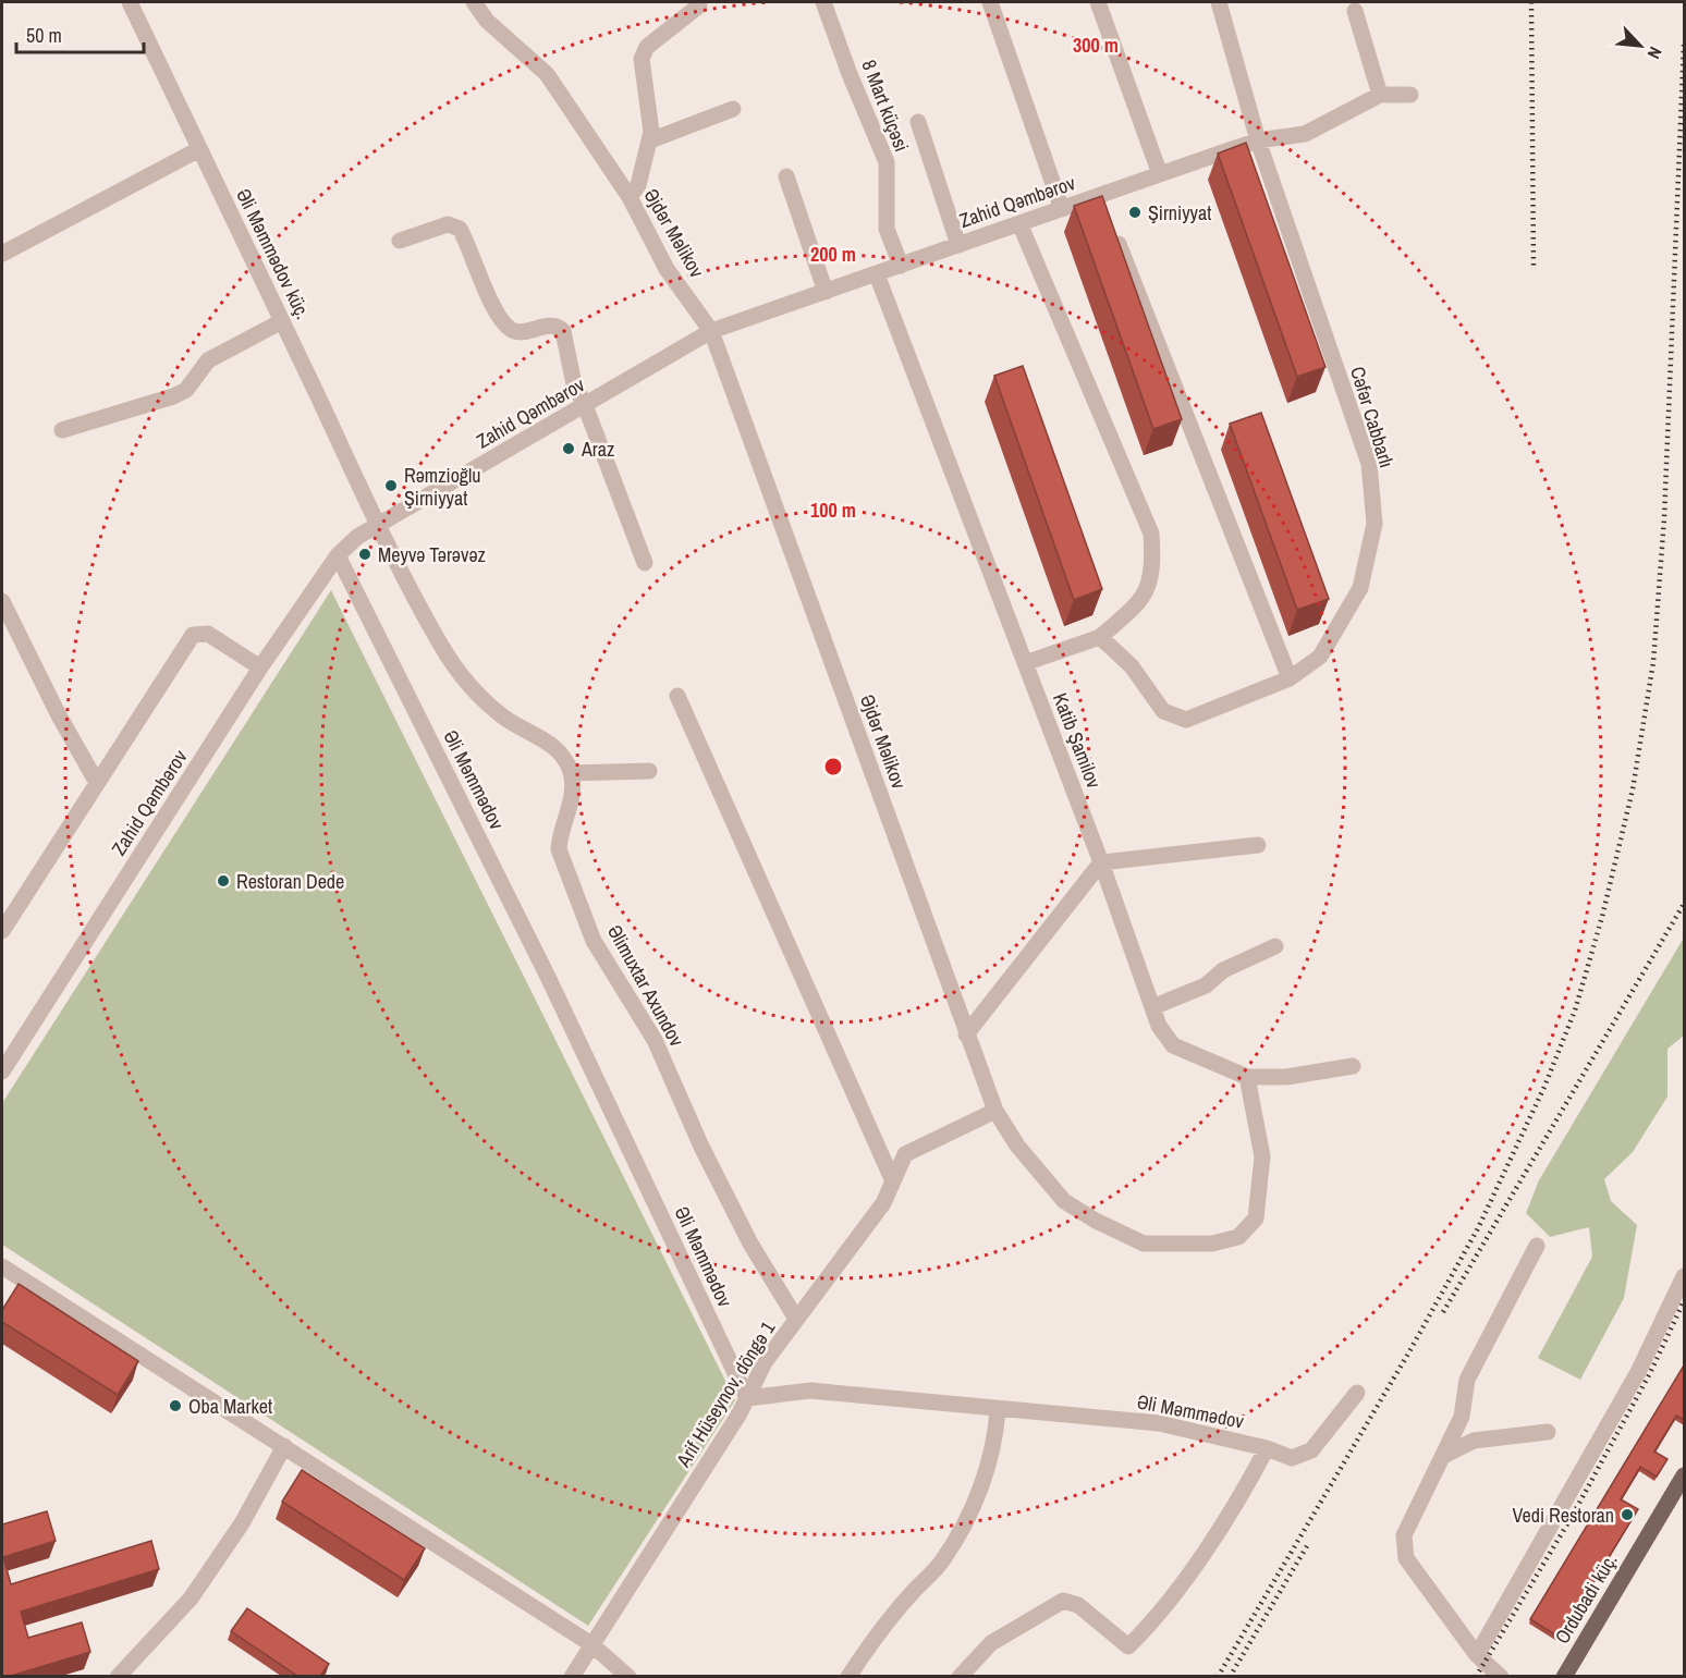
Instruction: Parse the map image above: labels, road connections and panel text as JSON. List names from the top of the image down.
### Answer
{
  "streets": {
    "main road": ["Ordubadi küç."],
    "street": [
      "8 Mart küçəsi",
      "Zahid Qəmbərov",
      "Əjdər Məlikov",
      "Əli Məmmədov küç.",
      "Cəfər Cabbarlı",
      "Katib Şamilov",
      "Əli Məmmədov",
      "Əlimuxtar Axundov",
      "Arif Hüseynov, döngə 1"
    ]
  },
  "crossings": [
    ["8 Mart küçəsi", "Zahid Qəmbərov"],
    ["Zahid Qəmbərov", "Əjdər Məlikov"],
    ["Zahid Qəmbərov", "Əli Məmmədov küç."],
    ["Zahid Qəmbərov", "Cəfər Cabbarlı"],
    ["Zahid Qəmbərov", "Katib Şamilov"],
    ["Zahid Qəmbərov", "Əli Məmmədov"],
    ["Əjdər Məlikov", "Katib Şamilov"],
    ["Əjdər Məlikov", "Arif Hüseynov, döngə 1"],
    ["Əli Məmmədov", "Arif Hüseynov, döngə 1"],
    ["Əlimuxtar Axundov", "Arif Hüseynov, döngə 1"]
  ],
  "places": [
    "Şirniyyat",
    "Araz",
    "Rəmzioğlu Şirniyyat",
    "Meyvə Tərəvəz",
    "Restoran Dede",
    "Oba Market",
    "Vedi Restoran"
  ],
  "scale_bar": "50 m",
  "north": "bottom right",
  "rings": ["300 m", "200 m", "100 m"]
}
